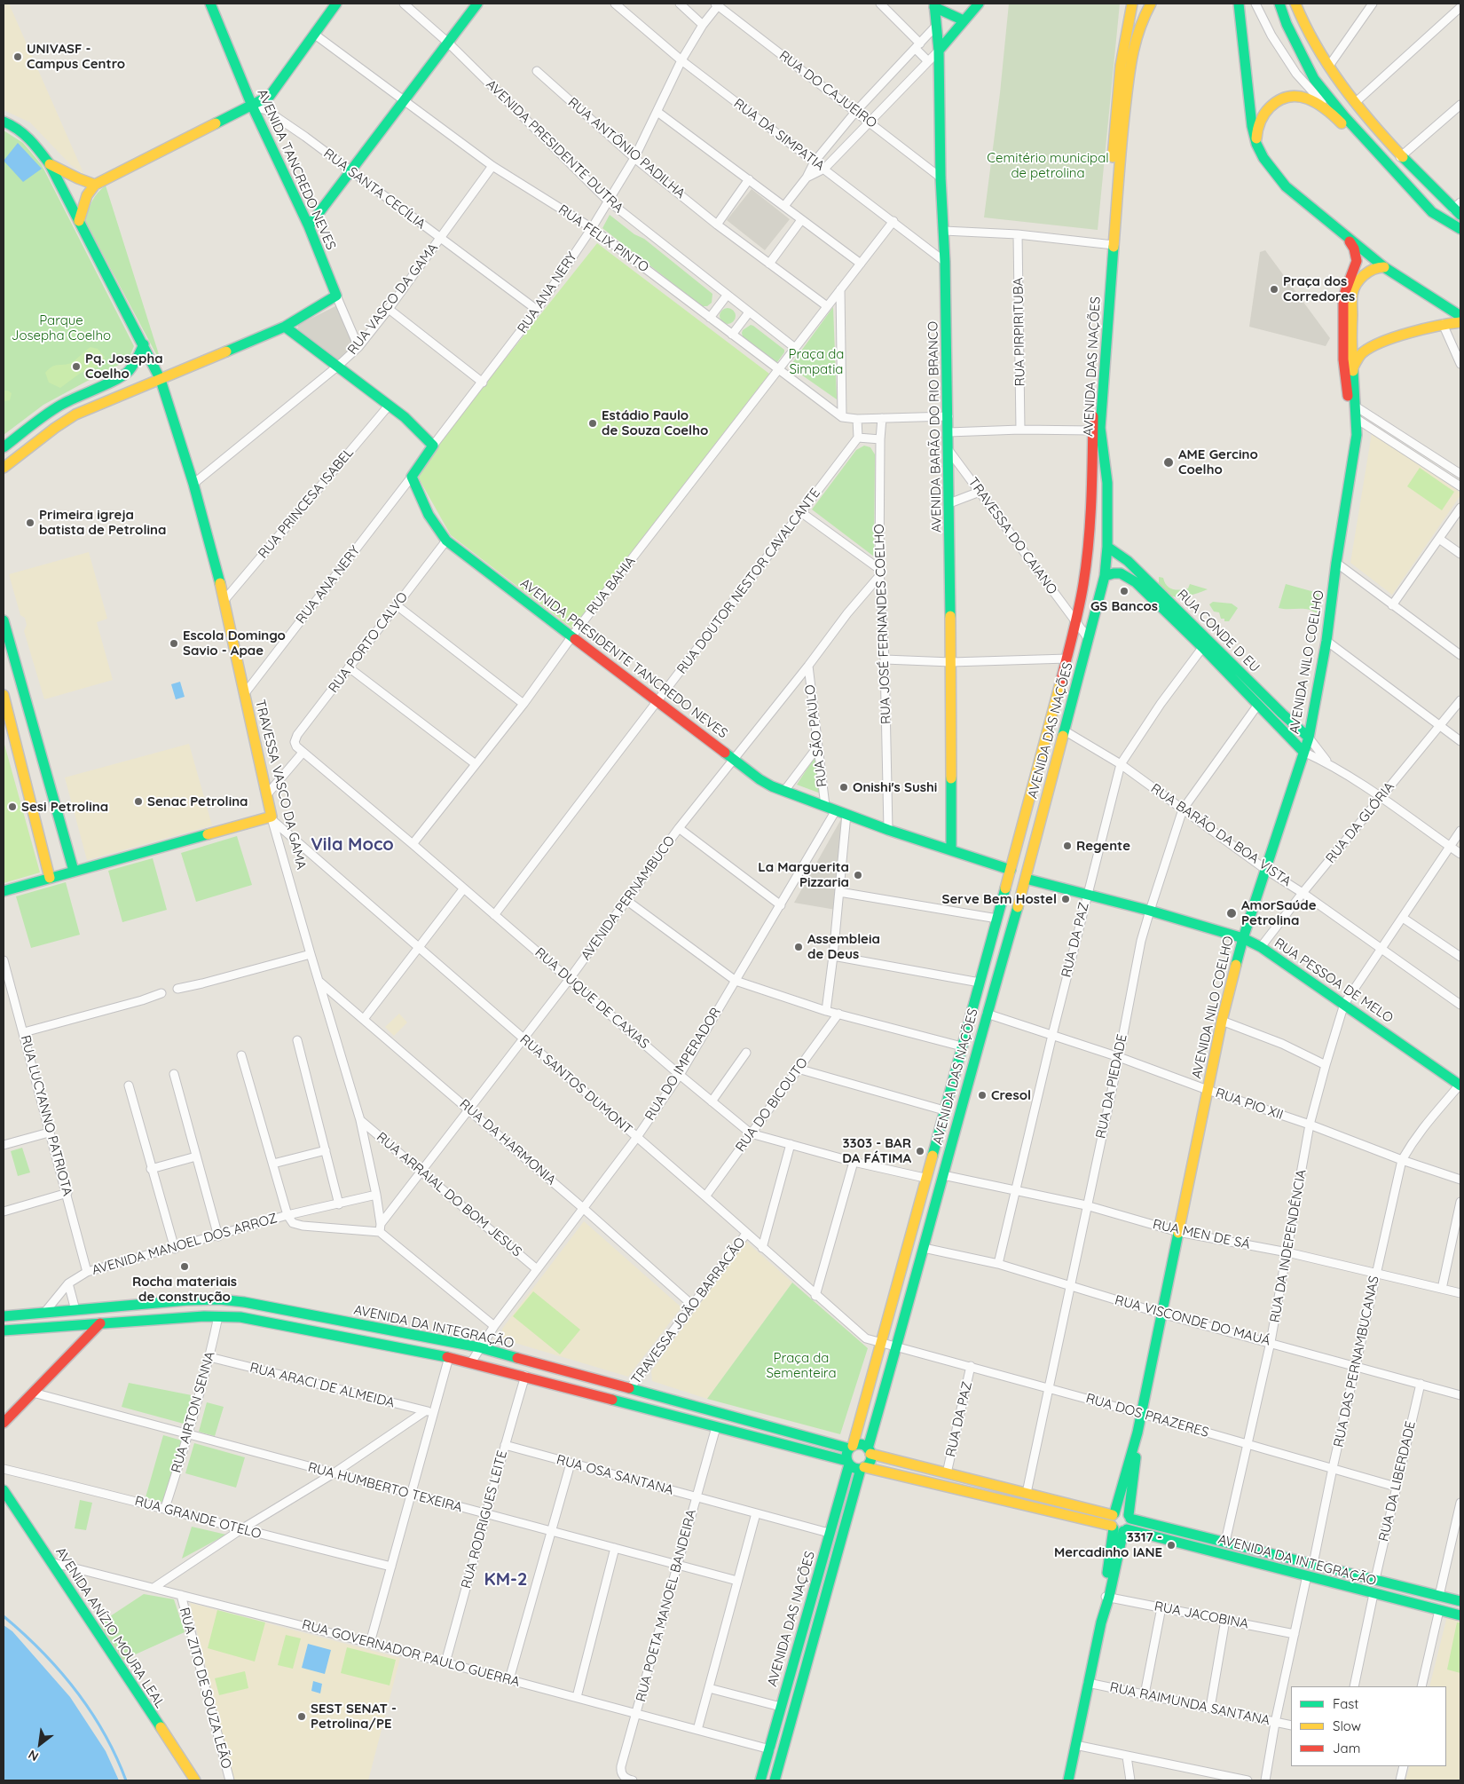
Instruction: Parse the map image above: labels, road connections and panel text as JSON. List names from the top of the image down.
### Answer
{
  "streets": {
    "main road": [
      "AVENIDA TANCREDO NEVES",
      "AVENIDA DAS NAÇÕES",
      "AVENIDA BARÃO DO RIO BRANCO",
      "RUA CONDE D EU",
      "AVENIDA PRESIDENTE TANCREDO NEVES",
      "AVENIDA NILO COELHO",
      "TRAVESSA VASCO DA GAMA",
      "RUA PESSOA DE MELO",
      "AVENIDA DA INTEGRAÇÃO",
      "AVENIDA ANÍZIO MOURA LEAL"
    ],
    "street": [
      "RUA DO CAJUEIRO",
      "RUA DA SIMPATIA",
      "AVENIDA PRESIDENTE DUTRA",
      "RUA ANTÔNIO PADILHA",
      "RUA SANTA CECÍLIA",
      "RUA FELIX PINTO",
      "RUA ANA NERY",
      "RUA VASCO DA GAMA",
      "RUA PIRPIRITUBA",
      "RUA PRINCESA ISABEL",
      "TRAVESSA DO CAIANO",
      "RUA DOUTOR NESTOR CAVALCANTE",
      "RUA BAHIA",
      "RUA JOSÉ FERNANDES COELHO",
      "RUA PORTO CALVO",
      "RUA SÃO PAULO",
      "RUA DA GLÓRIA",
      "RUA BARÃO DA BOA VISTA",
      "AVENIDA PERNAMBUCO",
      "RUA DA PAZ",
      "RUA DUQUE DE CAXIAS",
      "RUA DO IMPERADOR",
      "RUA SANTOS DUMONT",
      "RUA DA PIEDADE",
      "RUA PIO XII",
      "RUA DO BICOUTO",
      "RUA LUCYANNO PATRIOTA",
      "RUA DA HARMONIA",
      "RUA ARRAIAL DO BOM JESUS",
      "RUA MEN DE SÁ",
      "AVENIDA MANOEL DOS ARROZ",
      "RUA DA INDEPENDÊNCIA",
      "TRAVESSA JOÃO BARRACÃO",
      "RUA VISCONDE DO MAUÁ",
      "RUA DAS PERNAMBUCANAS",
      "RUA ARACI DE ALMEIDA",
      "RUA AIRTON SENNA",
      "RUA DOS PRAZERES",
      "RUA OSA SANTANA",
      "RUA DA LIBERDADE",
      "RUA HUMBERTO TEXEIRA",
      "RUA GRANDE OTELO",
      "RUA RODRIGUES LEITE",
      "RUA POETA MANOEL BANDEIRA",
      "RUA JACOBINA",
      "RUA GOVERNADOR PAULO GUERRA",
      "RUA ZITO DE SOUZA LEÃO",
      "RUA RAIMUNDA SANTANA"
    ]
  },
  "crossings": [
    ["RUA DO CAJUEIRO", "RUA ANA NERY"],
    ["RUA DO CAJUEIRO", "AVENIDA BARÃO DO RIO BRANCO"],
    ["RUA DA SIMPATIA", "RUA ANA NERY"],
    ["RUA DA SIMPATIA", "AVENIDA BARÃO DO RIO BRANCO"],
    ["RUA DA SIMPATIA", "RUA BAHIA"],
    ["AVENIDA PRESIDENTE DUTRA", "RUA ANA NERY"],
    ["AVENIDA PRESIDENTE DUTRA", "RUA BAHIA"],
    ["RUA ANTÔNIO PADILHA", "RUA ANA NERY"],
    ["RUA ANTÔNIO PADILHA", "RUA BAHIA"],
    ["AVENIDA TANCREDO NEVES", "RUA SANTA CECÍLIA"],
    ["AVENIDA TANCREDO NEVES", "RUA VASCO DA GAMA"],
    ["RUA SANTA CECÍLIA", "RUA ANA NERY"],
    ["RUA SANTA CECÍLIA", "RUA VASCO DA GAMA"],
    ["RUA FELIX PINTO", "RUA ANA NERY"],
    ["RUA FELIX PINTO", "RUA VASCO DA GAMA"],
    ["RUA FELIX PINTO", "AVENIDA BARÃO DO RIO BRANCO"],
    ["RUA FELIX PINTO", "RUA BAHIA"],
    ["RUA FELIX PINTO", "RUA JOSÉ FERNANDES COELHO"],
    ["RUA ANA NERY", "AVENIDA PRESIDENTE TANCREDO NEVES"],
    ["RUA ANA NERY", "TRAVESSA VASCO DA GAMA"],
    ["RUA VASCO DA GAMA", "TRAVESSA VASCO DA GAMA"],
    ["AVENIDA DAS NAÇÕES", "TRAVESSA DO CAIANO"],
    ["AVENIDA DAS NAÇÕES", "RUA CONDE D EU"],
    ["AVENIDA DAS NAÇÕES", "AVENIDA PRESIDENTE TANCREDO NEVES"],
    ["AVENIDA DAS NAÇÕES", "RUA BARÃO DA BOA VISTA"],
    ["AVENIDA DAS NAÇÕES", "RUA PESSOA DE MELO"],
    ["AVENIDA DAS NAÇÕES", "RUA DUQUE DE CAXIAS"],
    ["AVENIDA DAS NAÇÕES", "RUA SANTOS DUMONT"],
    ["AVENIDA DAS NAÇÕES", "RUA PIO XII"],
    ["AVENIDA DAS NAÇÕES", "RUA MEN DE SÁ"],
    ["AVENIDA DAS NAÇÕES", "RUA VISCONDE DO MAUÁ"],
    ["AVENIDA DAS NAÇÕES", "AVENIDA DA INTEGRAÇÃO"],
    ["AVENIDA DAS NAÇÕES", "RUA DOS PRAZERES"],
    ["AVENIDA DAS NAÇÕES", "RUA OSA SANTANA"],
    ["AVENIDA DAS NAÇÕES", "RUA GOVERNADOR PAULO GUERRA"],
    ["AVENIDA BARÃO DO RIO BRANCO", "TRAVESSA DO CAIANO"],
    ["AVENIDA BARÃO DO RIO BRANCO", "AVENIDA PRESIDENTE TANCREDO NEVES"],
    ["RUA PRINCESA ISABEL", "TRAVESSA VASCO DA GAMA"],
    ["RUA DOUTOR NESTOR CAVALCANTE", "AVENIDA PRESIDENTE TANCREDO NEVES"],
    ["RUA DOUTOR NESTOR CAVALCANTE", "RUA DUQUE DE CAXIAS"],
    ["RUA BAHIA", "AVENIDA PRESIDENTE TANCREDO NEVES"],
    ["RUA BAHIA", "RUA DUQUE DE CAXIAS"],
    ["RUA JOSÉ FERNANDES COELHO", "AVENIDA PRESIDENTE TANCREDO NEVES"],
    ["RUA JOSÉ FERNANDES COELHO", "AVENIDA PERNAMBUCO"],
    ["RUA CONDE D EU", "AVENIDA NILO COELHO"],
    ["RUA CONDE D EU", "RUA DA PAZ"],
    ["RUA CONDE D EU", "RUA DA PIEDADE"],
    ["RUA PORTO CALVO", "AVENIDA PRESIDENTE TANCREDO NEVES"],
    ["RUA PORTO CALVO", "RUA DUQUE DE CAXIAS"],
    ["AVENIDA PRESIDENTE TANCREDO NEVES", "RUA SÃO PAULO"],
    ["AVENIDA PRESIDENTE TANCREDO NEVES", "AVENIDA PERNAMBUCO"],
    ["AVENIDA PRESIDENTE TANCREDO NEVES", "RUA DO IMPERADOR"],
    ["AVENIDA NILO COELHO", "RUA BARÃO DA BOA VISTA"],
    ["AVENIDA NILO COELHO", "RUA PESSOA DE MELO"],
    ["AVENIDA NILO COELHO", "RUA PIO XII"],
    ["AVENIDA NILO COELHO", "RUA MEN DE SÁ"],
    ["AVENIDA NILO COELHO", "RUA VISCONDE DO MAUÁ"],
    ["AVENIDA NILO COELHO", "RUA DOS PRAZERES"],
    ["RUA SÃO PAULO", "AVENIDA PERNAMBUCO"],
    ["TRAVESSA VASCO DA GAMA", "AVENIDA PERNAMBUCO"],
    ["TRAVESSA VASCO DA GAMA", "RUA SANTOS DUMONT"],
    ["TRAVESSA VASCO DA GAMA", "RUA DA HARMONIA"],
    ["TRAVESSA VASCO DA GAMA", "RUA ARRAIAL DO BOM JESUS"],
    ["TRAVESSA VASCO DA GAMA", "AVENIDA MANOEL DOS ARROZ"],
    ["RUA DA GLÓRIA", "RUA BARÃO DA BOA VISTA"],
    ["RUA DA GLÓRIA", "RUA PESSOA DE MELO"],
    ["RUA BARÃO DA BOA VISTA", "RUA DA PAZ"],
    ["RUA BARÃO DA BOA VISTA", "RUA DA PIEDADE"],
    ["RUA BARÃO DA BOA VISTA", "RUA DA INDEPENDÊNCIA"],
    ["AVENIDA PERNAMBUCO", "RUA DUQUE DE CAXIAS"],
    ["AVENIDA PERNAMBUCO", "RUA SANTOS DUMONT"],
    ["AVENIDA PERNAMBUCO", "RUA DA HARMONIA"],
    ["AVENIDA PERNAMBUCO", "RUA ARRAIAL DO BOM JESUS"],
    ["AVENIDA PERNAMBUCO", "AVENIDA MANOEL DOS ARROZ"],
    ["RUA DA PAZ", "RUA PESSOA DE MELO"],
    ["RUA DA PAZ", "RUA PIO XII"],
    ["RUA DA PAZ", "RUA MEN DE SÁ"],
    ["RUA DA PAZ", "RUA VISCONDE DO MAUÁ"],
    ["RUA DA PAZ", "RUA DOS PRAZERES"],
    ["RUA PESSOA DE MELO", "RUA DA PIEDADE"],
    ["RUA PESSOA DE MELO", "RUA DA INDEPENDÊNCIA"],
    ["RUA PESSOA DE MELO", "RUA DAS PERNAMBUCANAS"],
    ["RUA DUQUE DE CAXIAS", "RUA DO IMPERADOR"],
    ["RUA DUQUE DE CAXIAS", "RUA DO BICOUTO"],
    ["RUA DO IMPERADOR", "RUA SANTOS DUMONT"],
    ["RUA DO IMPERADOR", "RUA DA HARMONIA"],
    ["RUA DO IMPERADOR", "RUA ARRAIAL DO BOM JESUS"],
    ["RUA DO IMPERADOR", "AVENIDA DA INTEGRAÇÃO"],
    ["RUA SANTOS DUMONT", "RUA DO BICOUTO"],
    ["RUA SANTOS DUMONT", "TRAVESSA JOÃO BARRACÃO"],
    ["RUA SANTOS DUMONT", "RUA DOS PRAZERES"],
    ["RUA DA PIEDADE", "RUA PIO XII"],
    ["RUA DA PIEDADE", "RUA MEN DE SÁ"],
    ["RUA DA PIEDADE", "RUA VISCONDE DO MAUÁ"],
    ["RUA DA PIEDADE", "RUA DOS PRAZERES"],
    ["RUA PIO XII", "RUA DA INDEPENDÊNCIA"],
    ["RUA PIO XII", "RUA DAS PERNAMBUCANAS"],
    ["RUA LUCYANNO PATRIOTA", "AVENIDA MANOEL DOS ARROZ"],
    ["RUA DA HARMONIA", "TRAVESSA JOÃO BARRACÃO"],
    ["RUA MEN DE SÁ", "RUA DA INDEPENDÊNCIA"],
    ["RUA MEN DE SÁ", "RUA DAS PERNAMBUCANAS"],
    ["AVENIDA MANOEL DOS ARROZ", "AVENIDA DA INTEGRAÇÃO"],
    ["RUA DA INDEPENDÊNCIA", "RUA VISCONDE DO MAUÁ"],
    ["RUA DA INDEPENDÊNCIA", "AVENIDA DA INTEGRAÇÃO"],
    ["RUA DA INDEPENDÊNCIA", "RUA DOS PRAZERES"],
    ["TRAVESSA JOÃO BARRACÃO", "AVENIDA DA INTEGRAÇÃO"],
    ["RUA VISCONDE DO MAUÁ", "RUA DAS PERNAMBUCANAS"],
    ["RUA VISCONDE DO MAUÁ", "RUA DA LIBERDADE"],
    ["AVENIDA DA INTEGRAÇÃO", "RUA DAS PERNAMBUCANAS"],
    ["AVENIDA DA INTEGRAÇÃO", "RUA AIRTON SENNA"],
    ["AVENIDA DA INTEGRAÇÃO", "RUA DA LIBERDADE"],
    ["AVENIDA DA INTEGRAÇÃO", "RUA RODRIGUES LEITE"],
    ["AVENIDA DA INTEGRAÇÃO", "RUA POETA MANOEL BANDEIRA"],
    ["RUA DAS PERNAMBUCANAS", "RUA DOS PRAZERES"],
    ["RUA ARACI DE ALMEIDA", "RUA AIRTON SENNA"],
    ["RUA AIRTON SENNA", "RUA HUMBERTO TEXEIRA"],
    ["RUA AIRTON SENNA", "RUA GRANDE OTELO"],
    ["RUA DOS PRAZERES", "RUA DA LIBERDADE"],
    ["RUA OSA SANTANA", "RUA RODRIGUES LEITE"],
    ["RUA OSA SANTANA", "RUA POETA MANOEL BANDEIRA"],
    ["RUA HUMBERTO TEXEIRA", "RUA RODRIGUES LEITE"],
    ["RUA HUMBERTO TEXEIRA", "RUA POETA MANOEL BANDEIRA"],
    ["RUA RODRIGUES LEITE", "RUA GOVERNADOR PAULO GUERRA"],
    ["RUA POETA MANOEL BANDEIRA", "RUA GOVERNADOR PAULO GUERRA"],
    ["AVENIDA ANÍZIO MOURA LEAL", "RUA GOVERNADOR PAULO GUERRA"],
    ["RUA GOVERNADOR PAULO GUERRA", "RUA ZITO DE SOUZA LEÃO"]
  ],
  "districts": ["Vila Moco", "KM-2"],
  "parks": [
    "Cemitério municipal de petrolina",
    "Parque Josepha Coelho",
    "Praça da Simpatia",
    "Praça da Sementeira"
  ],
  "places": [
    "UNIVASF - Campus Centro",
    "Praça dos Corredores",
    "Pq. Josepha Coelho",
    "Estádio Paulo de Souza Coelho",
    "AME Gercino Coelho",
    "Primeira igreja batista de Petrolina",
    "GS Bancos",
    "Escola Domingo Savio - Apae",
    "Onishi's Sushi",
    "Senac Petrolina",
    "Sesi Petrolina",
    "Regente",
    "La Marguerita Pizzaria",
    "Serve Bem Hostel",
    "AmorSaúde Petrolina",
    "Assembleia de Deus",
    "Cresol",
    "3303 - BAR DA FÁTIMA",
    "Rocha materiais de construção",
    "3317 - Mercadinho IANE",
    "SEST SENAT - Petrolina/PE"
  ],
  "legend": ["Fast", "Slow", "Jam"],
  "north": "bottom left"
}
